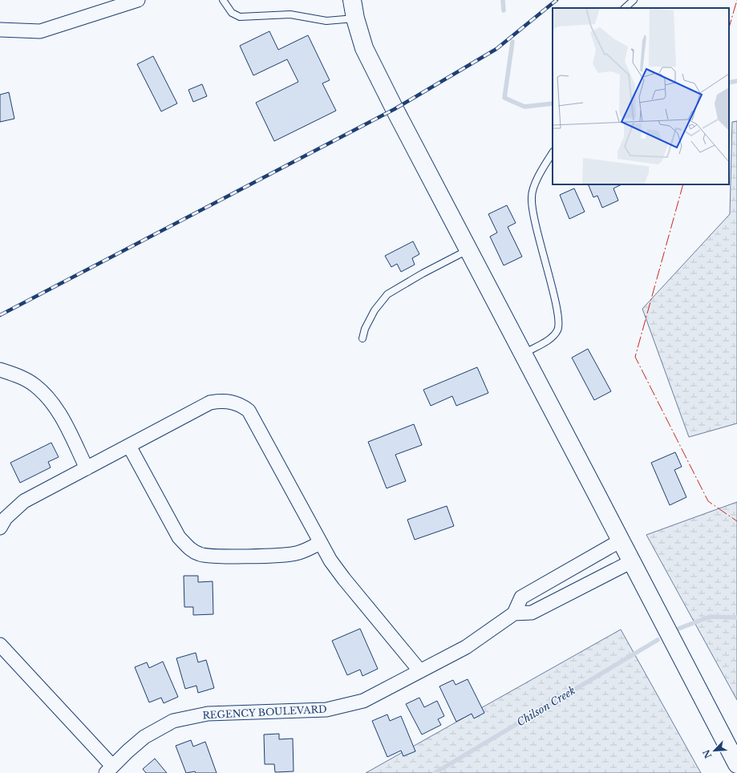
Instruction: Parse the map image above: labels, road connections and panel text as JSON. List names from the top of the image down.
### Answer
{
  "streets": {
    "street": ["REGENCY BOULEVARD"]
  },
  "water": ["Chilson Creek"],
  "north": "bottom left"
}
